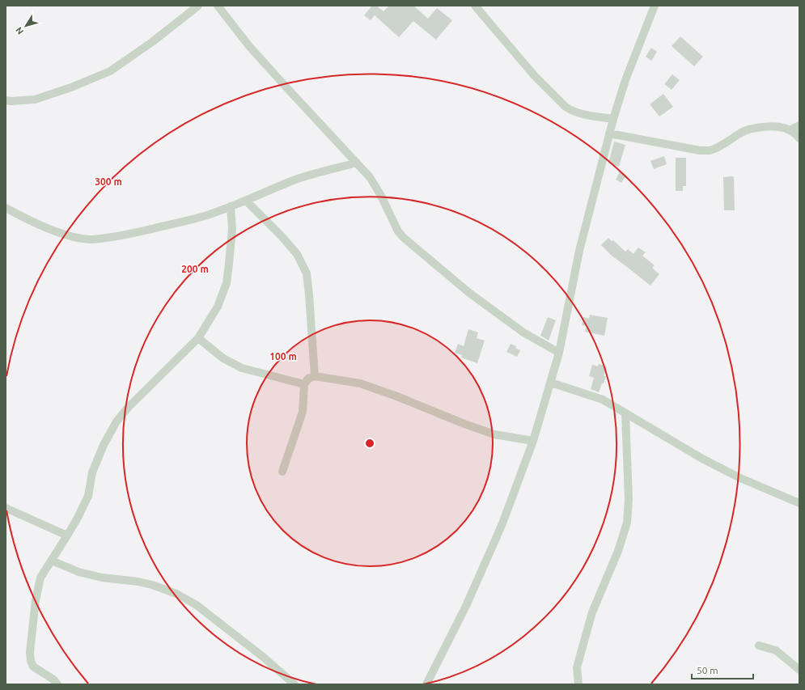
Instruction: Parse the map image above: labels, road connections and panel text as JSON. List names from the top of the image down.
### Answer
{
  "scale_bar": "50 m",
  "north": "bottom left",
  "rings": ["300 m", "200 m", "100 m"]
}
